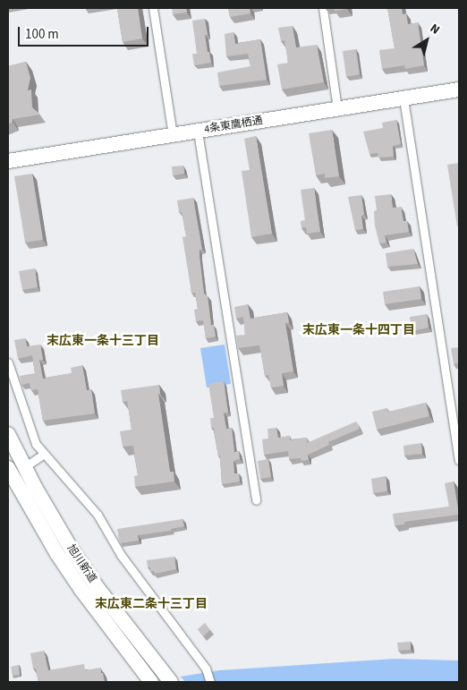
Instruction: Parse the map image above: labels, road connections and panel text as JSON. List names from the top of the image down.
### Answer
{
  "streets": {
    "highway": ["4条東鷹栖通", "旭川新道"]
  },
  "districts": ["末広東一条十四丁目", "末広東一条十三丁目", "末広東二条十三丁目"],
  "scale_bar": "100 m",
  "north": "top right"
}
